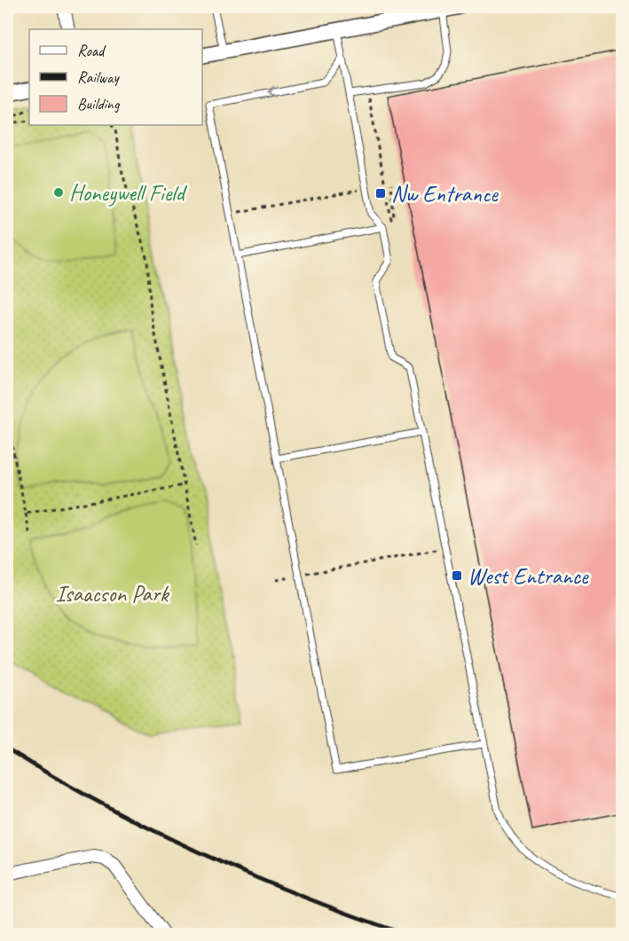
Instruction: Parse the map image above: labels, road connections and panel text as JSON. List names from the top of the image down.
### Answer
{
  "parks": ["Isaacson Park"],
  "places": {
    "other": ["Honeywell Field"],
    "transit": ["Nw Entrance", "West Entrance"]
  },
  "legend": ["Road", "Railway", "Building"]
}
